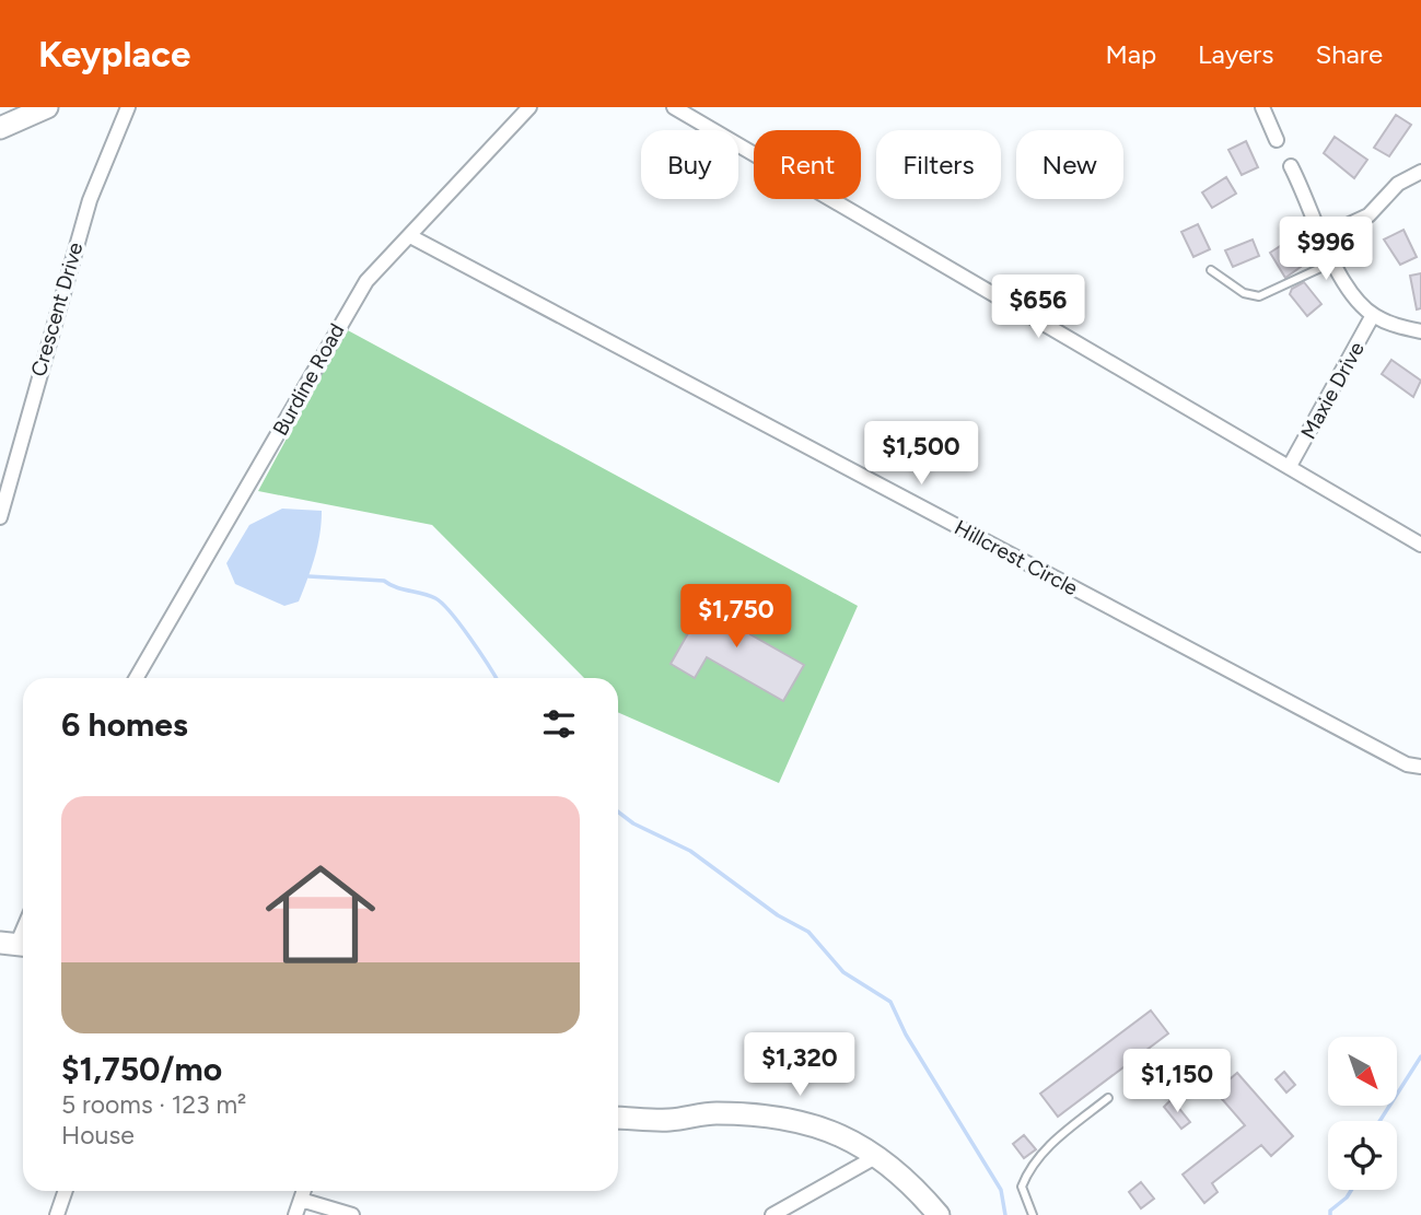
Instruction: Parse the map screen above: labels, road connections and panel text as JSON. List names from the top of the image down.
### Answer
{
  "streets": {
    "street": [
      "Crescent Drive",
      "Burdine Road",
      "Maxie Drive",
      "Hillcrest Circle"
    ]
  },
  "crossings": [
    ["Burdine Road", "Hillcrest Circle"]
  ],
  "north": "bottom right",
  "page": {
    "header": "Keyplace",
    "nav": ["Map", "Layers", "Share"],
    "chip": [
      "Buy",
      "Rent",
      "Filters",
      "New"
    ],
    "price": [
      "$996",
      "$656",
      "$1,500",
      "$1,750",
      "$1,320",
      "$1,150"
    ],
    "heading": "6 homes",
    "list": [
      {
        "name": "$1,750/mo",
        "note": "5 rooms · 123 m² · House"
      }
    ]
  }
}
